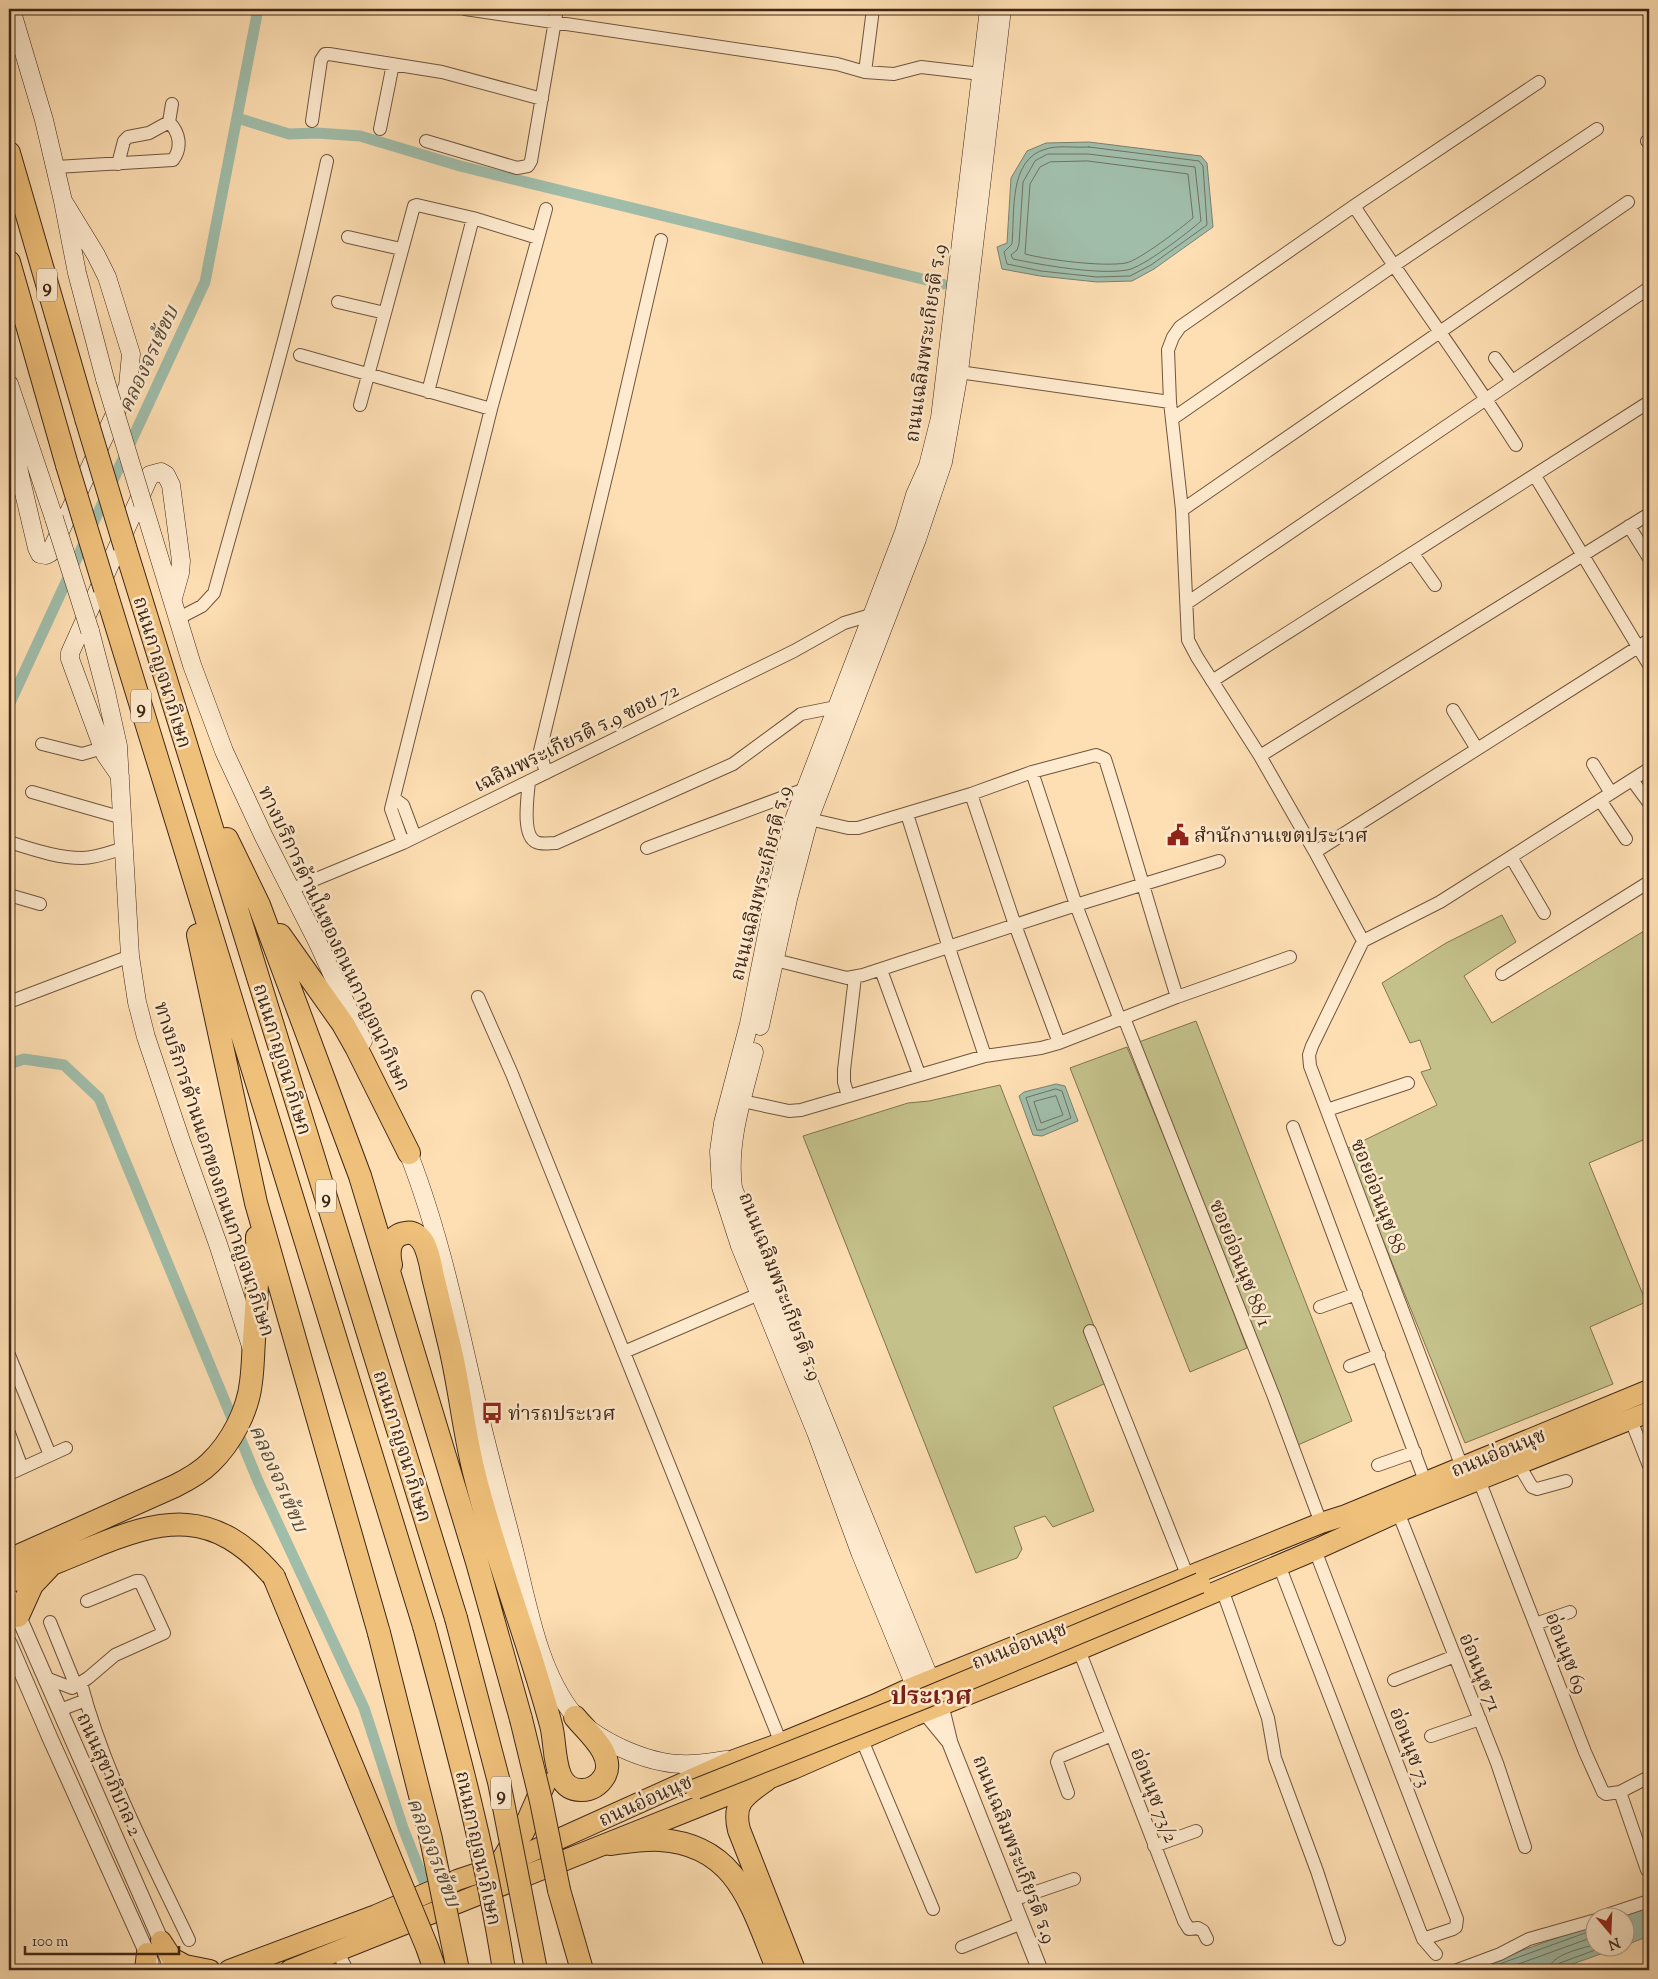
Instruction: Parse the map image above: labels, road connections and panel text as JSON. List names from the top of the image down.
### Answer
{
  "streets": {
    "highway": ["9", "ถนนกาญจนาภิเษก"],
    "main road": [
      "ถนนเฉลิมพระเกียรติ ร.9",
      "ทางบริการด้านในของถนนกาญจนาภิเษก",
      "ทางบริการด้านนอกของถนนกาญจนาภิเษก",
      "ถนนอ่อนนุช"
    ],
    "street": [
      "เฉลิมพระเกียรติ ร.9 ซอย 72",
      "ซอยอ่อนนุช 88",
      "ซอยอ่อนนุช 88/1",
      "อ่อนนุช 69",
      "อ่อนนุช 71",
      "อ่อนนุช 73",
      "ถนนสุขาภิบาล 2",
      "อ่อนนุช 73/2"
    ]
  },
  "crossings": [
    ["ถนนเฉลิมพระเกียรติ ร.9", "เฉลิมพระเกียรติ ร.9 ซอย 72"],
    ["ถนนเฉลิมพระเกียรติ ร.9", "ถนนอ่อนนุช"],
    ["เฉลิมพระเกียรติ ร.9 ซอย 72", "ทางบริการด้านในของถนนกาญจนาภิเษก"],
    ["ทางบริการด้านในของถนนกาญจนาภิเษก", "ถนนอ่อนนุช"],
    ["ซอยอ่อนนุช 88", "ถนนอ่อนนุช"],
    ["ซอยอ่อนนุช 88/1", "ถนนอ่อนนุช"],
    ["ถนนอ่อนนุช", "อ่อนนุช 69"],
    ["ถนนอ่อนนุช", "อ่อนนุช 71"],
    ["ถนนอ่อนนุช", "อ่อนนุช 73"],
    ["ถนนอ่อนนุช", "อ่อนนุช 73/2"]
  ],
  "districts": ["ประเวศ"],
  "water": ["คลองจรเข้ขบ"],
  "places": {
    "public building": ["สำนักงานเขตประเวศ"],
    "bus stop": ["ท่ารถประเวศ"]
  },
  "scale_bar": "100 m",
  "north": "bottom"
}
